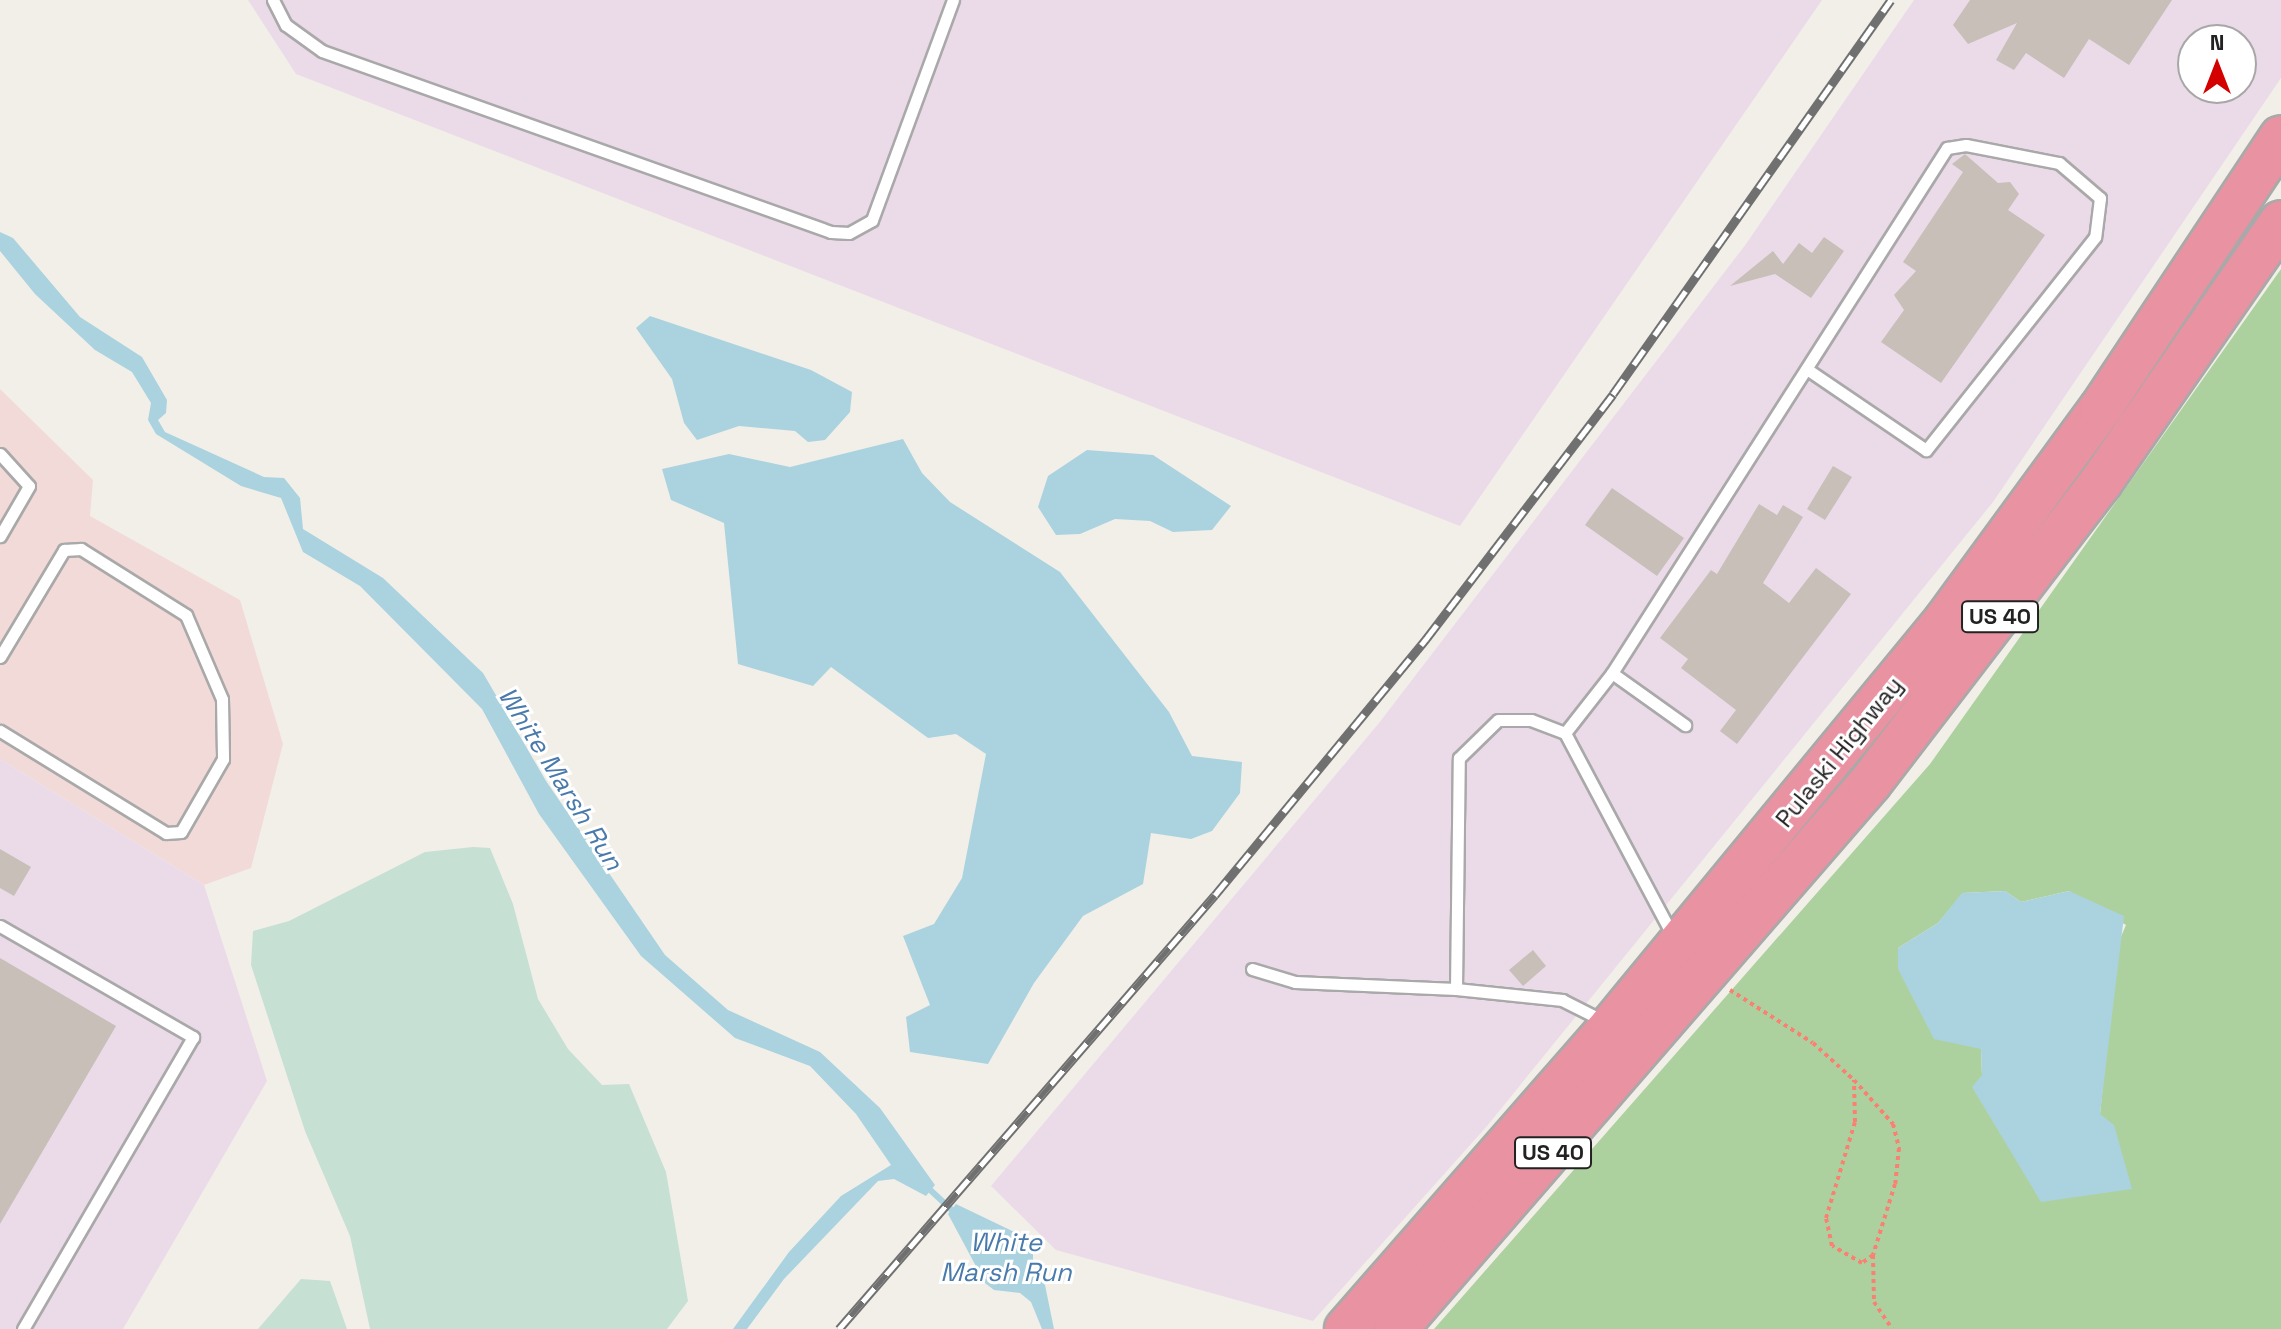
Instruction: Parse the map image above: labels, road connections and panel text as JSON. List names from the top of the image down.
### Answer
{
  "streets": {
    "highway": ["US 40", "Pulaski Highway"]
  },
  "water": ["White Marsh Run"],
  "north": "top"
}
